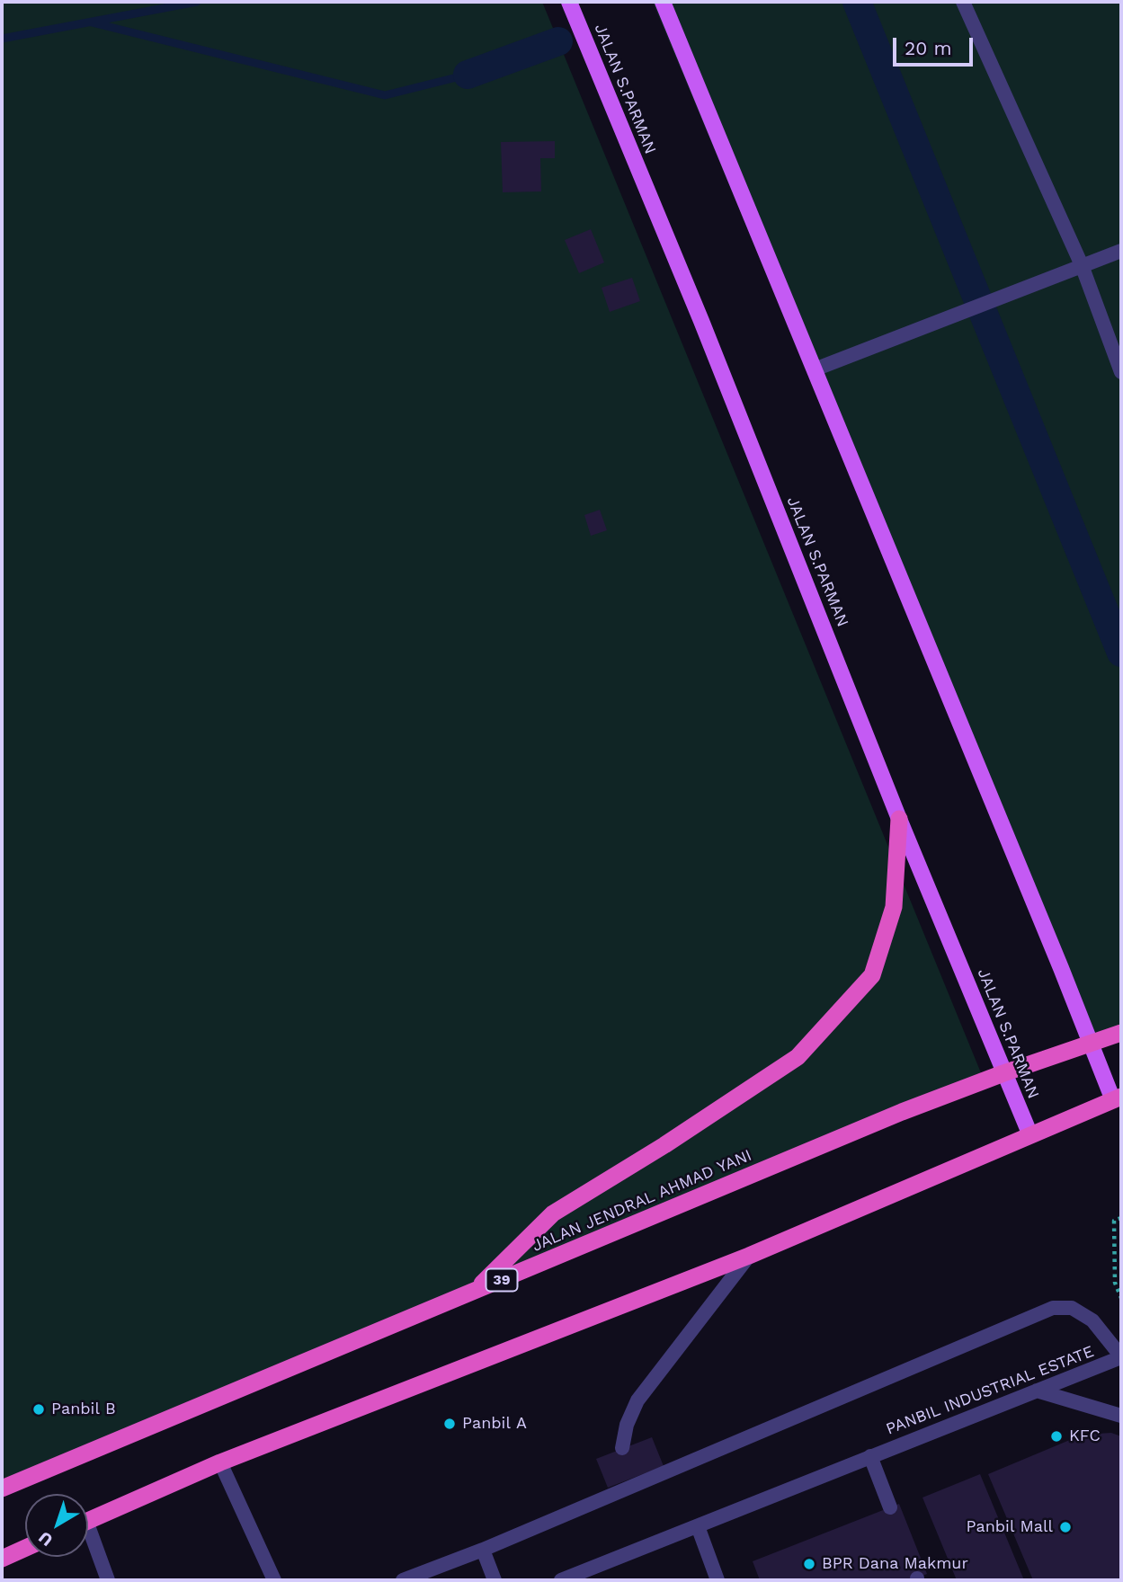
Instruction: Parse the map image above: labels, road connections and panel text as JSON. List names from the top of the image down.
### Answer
{
  "streets": {
    "highway": ["JALAN JENDRAL AHMAD YANI", "39"],
    "main road": ["JALAN S.PARMAN"],
    "lane": ["PANBIL INDUSTRIAL ESTATE"]
  },
  "crossings": [
    ["JALAN S.PARMAN", "JALAN JENDRAL AHMAD YANI"],
    ["JALAN JENDRAL AHMAD YANI", "39"]
  ],
  "places": [
    "Panbil B",
    "Panbil A",
    "KFC",
    "Panbil Mall",
    "BPR Dana Makmur"
  ],
  "scale_bar": "20 m",
  "north": "bottom left"
}
